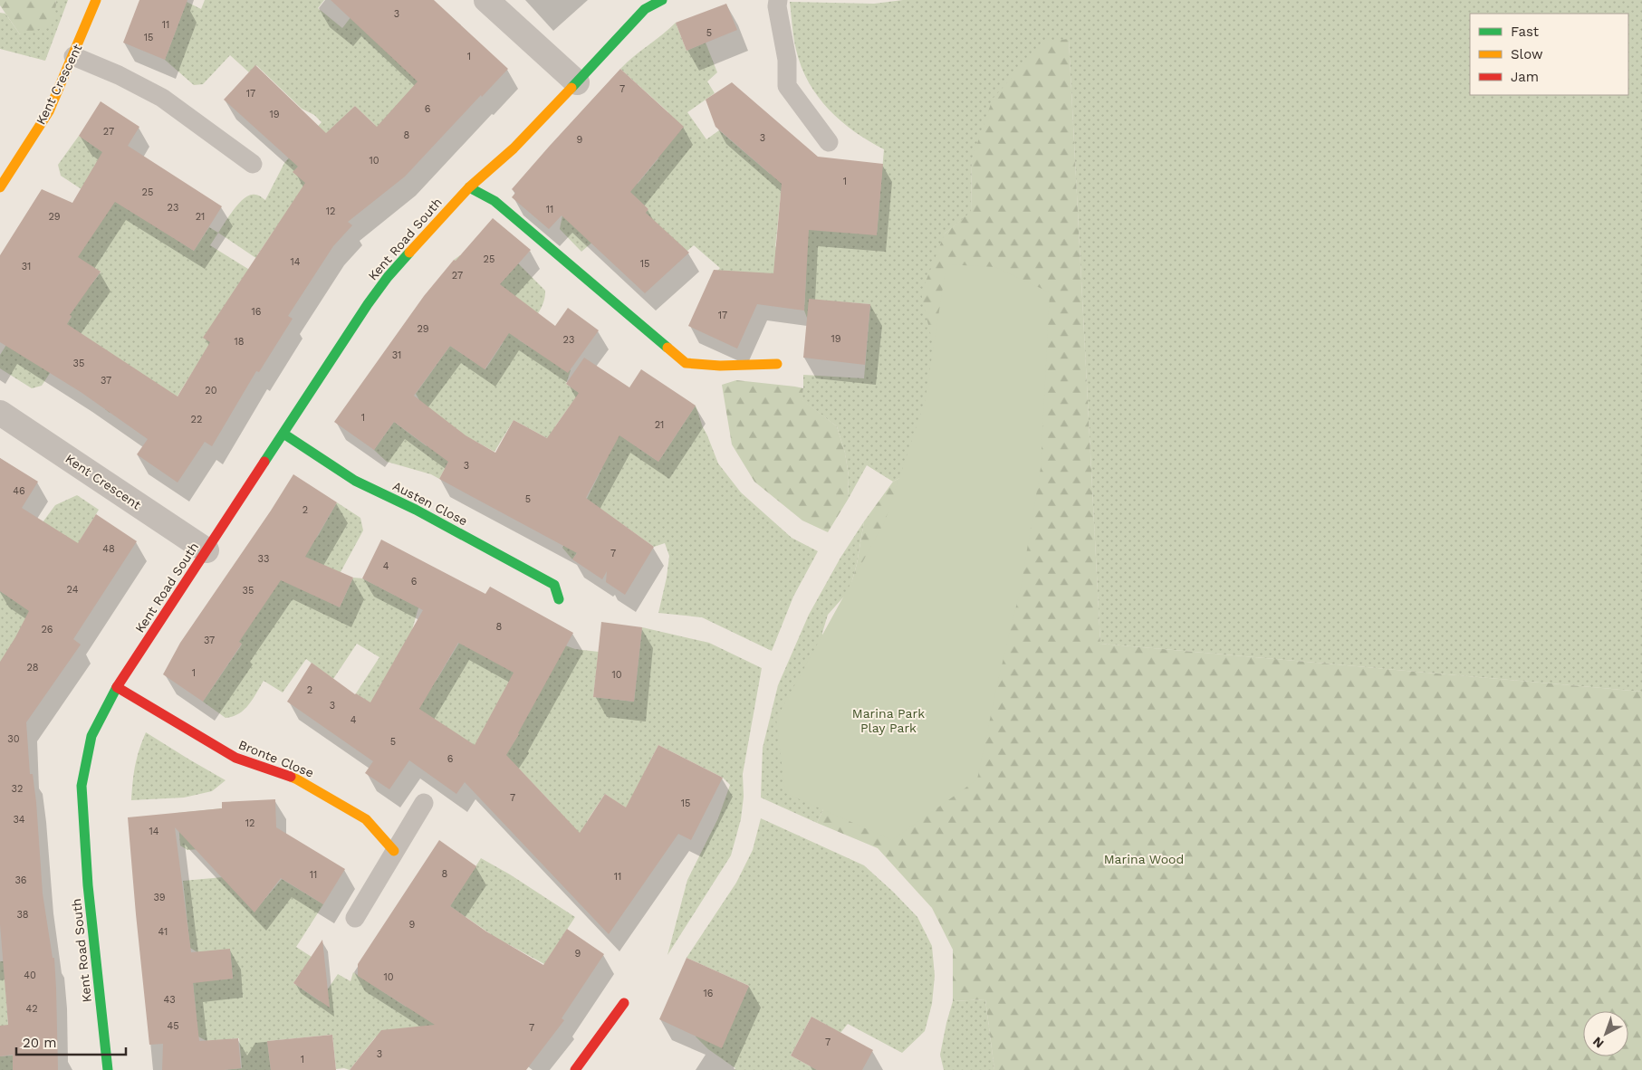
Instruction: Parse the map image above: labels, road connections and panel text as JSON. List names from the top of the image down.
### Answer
{
  "streets": {
    "street": [
      "Kent Crescent",
      "Kent Road South",
      "Austen Close",
      "Bronte Close"
    ]
  },
  "crossings": [
    ["Kent Crescent", "Kent Road South"],
    ["Kent Road South", "Austen Close"],
    ["Kent Road South", "Bronte Close"]
  ],
  "parks": ["Marina Park Play Park", "Marina Wood"],
  "house_numbers": [
    "3",
    "11",
    "5",
    "15",
    "1",
    "7",
    "17",
    "6",
    "19",
    "27",
    "8",
    "3",
    "9",
    "10",
    "1",
    "25",
    "23",
    "11",
    "12",
    "29",
    "21",
    "25",
    "14",
    "15",
    "31",
    "27",
    "16",
    "17",
    "29",
    "19",
    "23",
    "18",
    "31",
    "35",
    "37",
    "20",
    "1",
    "22",
    "21",
    "3",
    "46",
    "5",
    "2",
    "48",
    "7",
    "33",
    "4",
    "6",
    "24",
    "35",
    "8",
    "26",
    "37",
    "28",
    "1",
    "10",
    "2",
    "3",
    "4",
    "30",
    "5",
    "6",
    "32",
    "7",
    "15",
    "34",
    "12",
    "14",
    "8",
    "11",
    "11",
    "36",
    "39",
    "38",
    "9",
    "41",
    "9",
    "40",
    "10",
    "16",
    "43",
    "42",
    "45",
    "7",
    "7",
    "3",
    "1"
  ],
  "legend": ["Fast", "Slow", "Jam"],
  "scale_bar": "20 m",
  "north": "bottom left"
}
